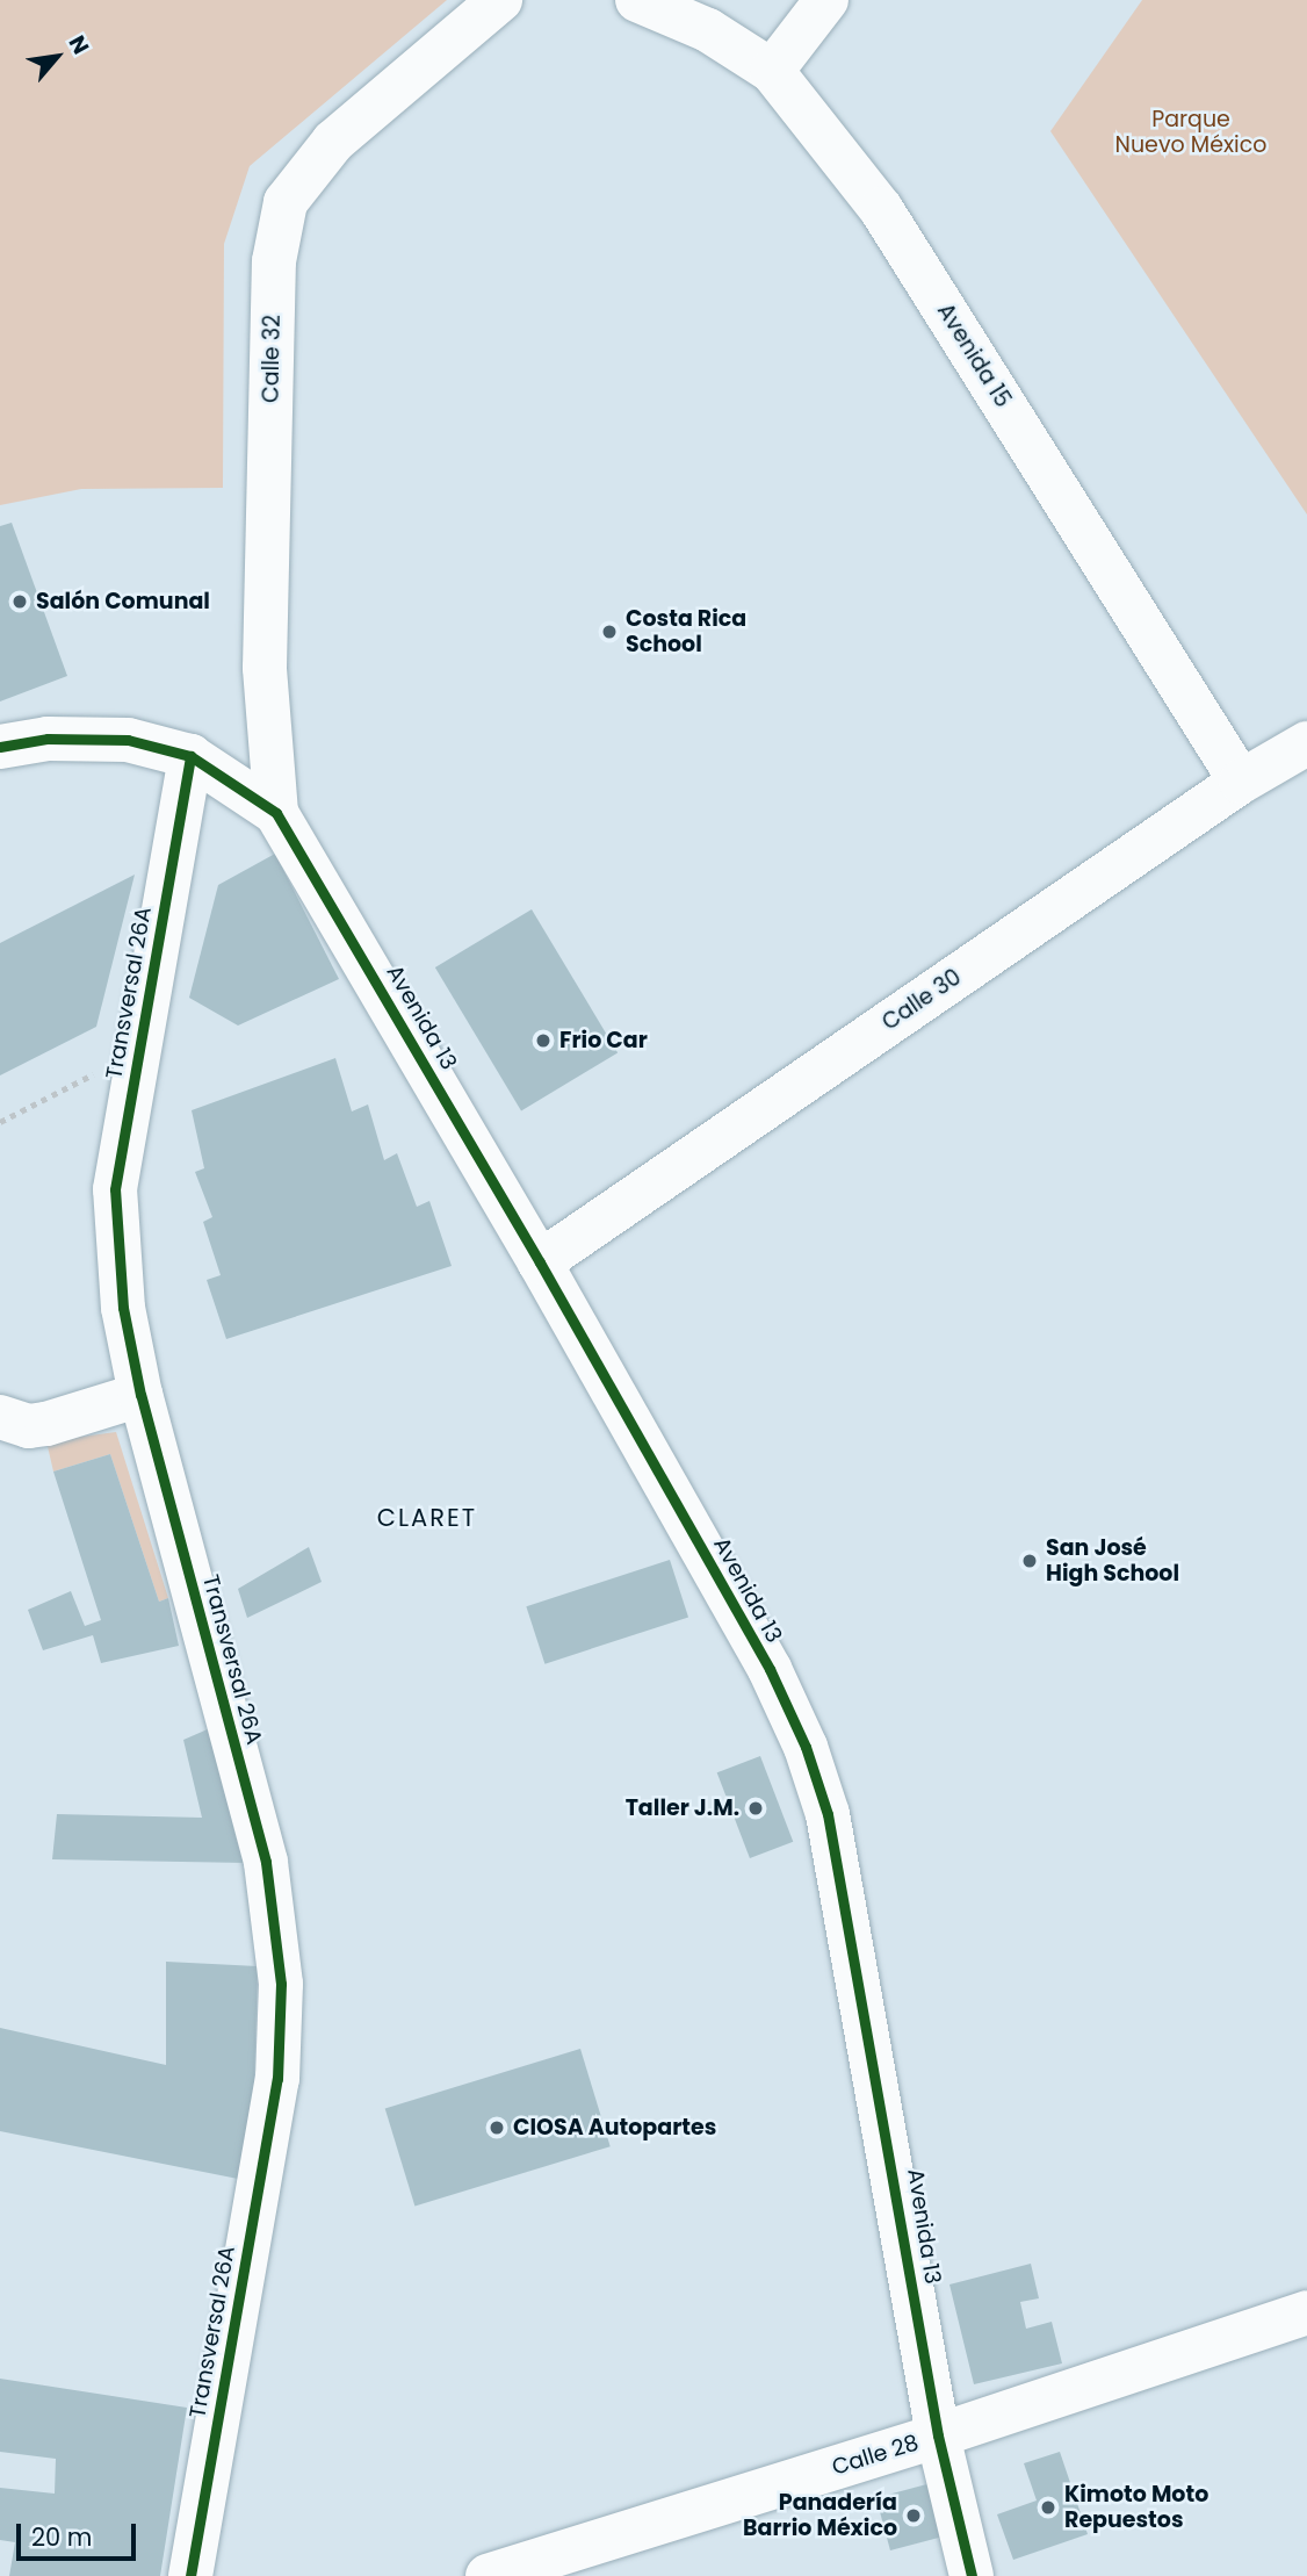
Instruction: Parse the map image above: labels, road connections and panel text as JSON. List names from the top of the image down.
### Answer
{
  "streets": {
    "street": [
      "Avenida 15",
      "Calle 32",
      "Transversal 26A",
      "Calle 30",
      "Avenida 13",
      "Calle 28"
    ]
  },
  "crossings": [
    ["Avenida 15", "Calle 30"],
    ["Calle 32", "Avenida 13"],
    ["Transversal 26A", "Avenida 13"],
    ["Calle 30", "Avenida 13"],
    ["Avenida 13", "Calle 28"]
  ],
  "districts": ["CLARET"],
  "parks": ["Parque Nuevo México"],
  "places": [
    "Salón Comunal",
    "Costa Rica School",
    "Frio Car",
    "San José High School",
    "Taller J.M.",
    "CIOSA Autopartes",
    "Kimoto Moto Repuestos",
    "Panadería Barrio México"
  ],
  "scale_bar": "20 m",
  "north": "top right"
}
